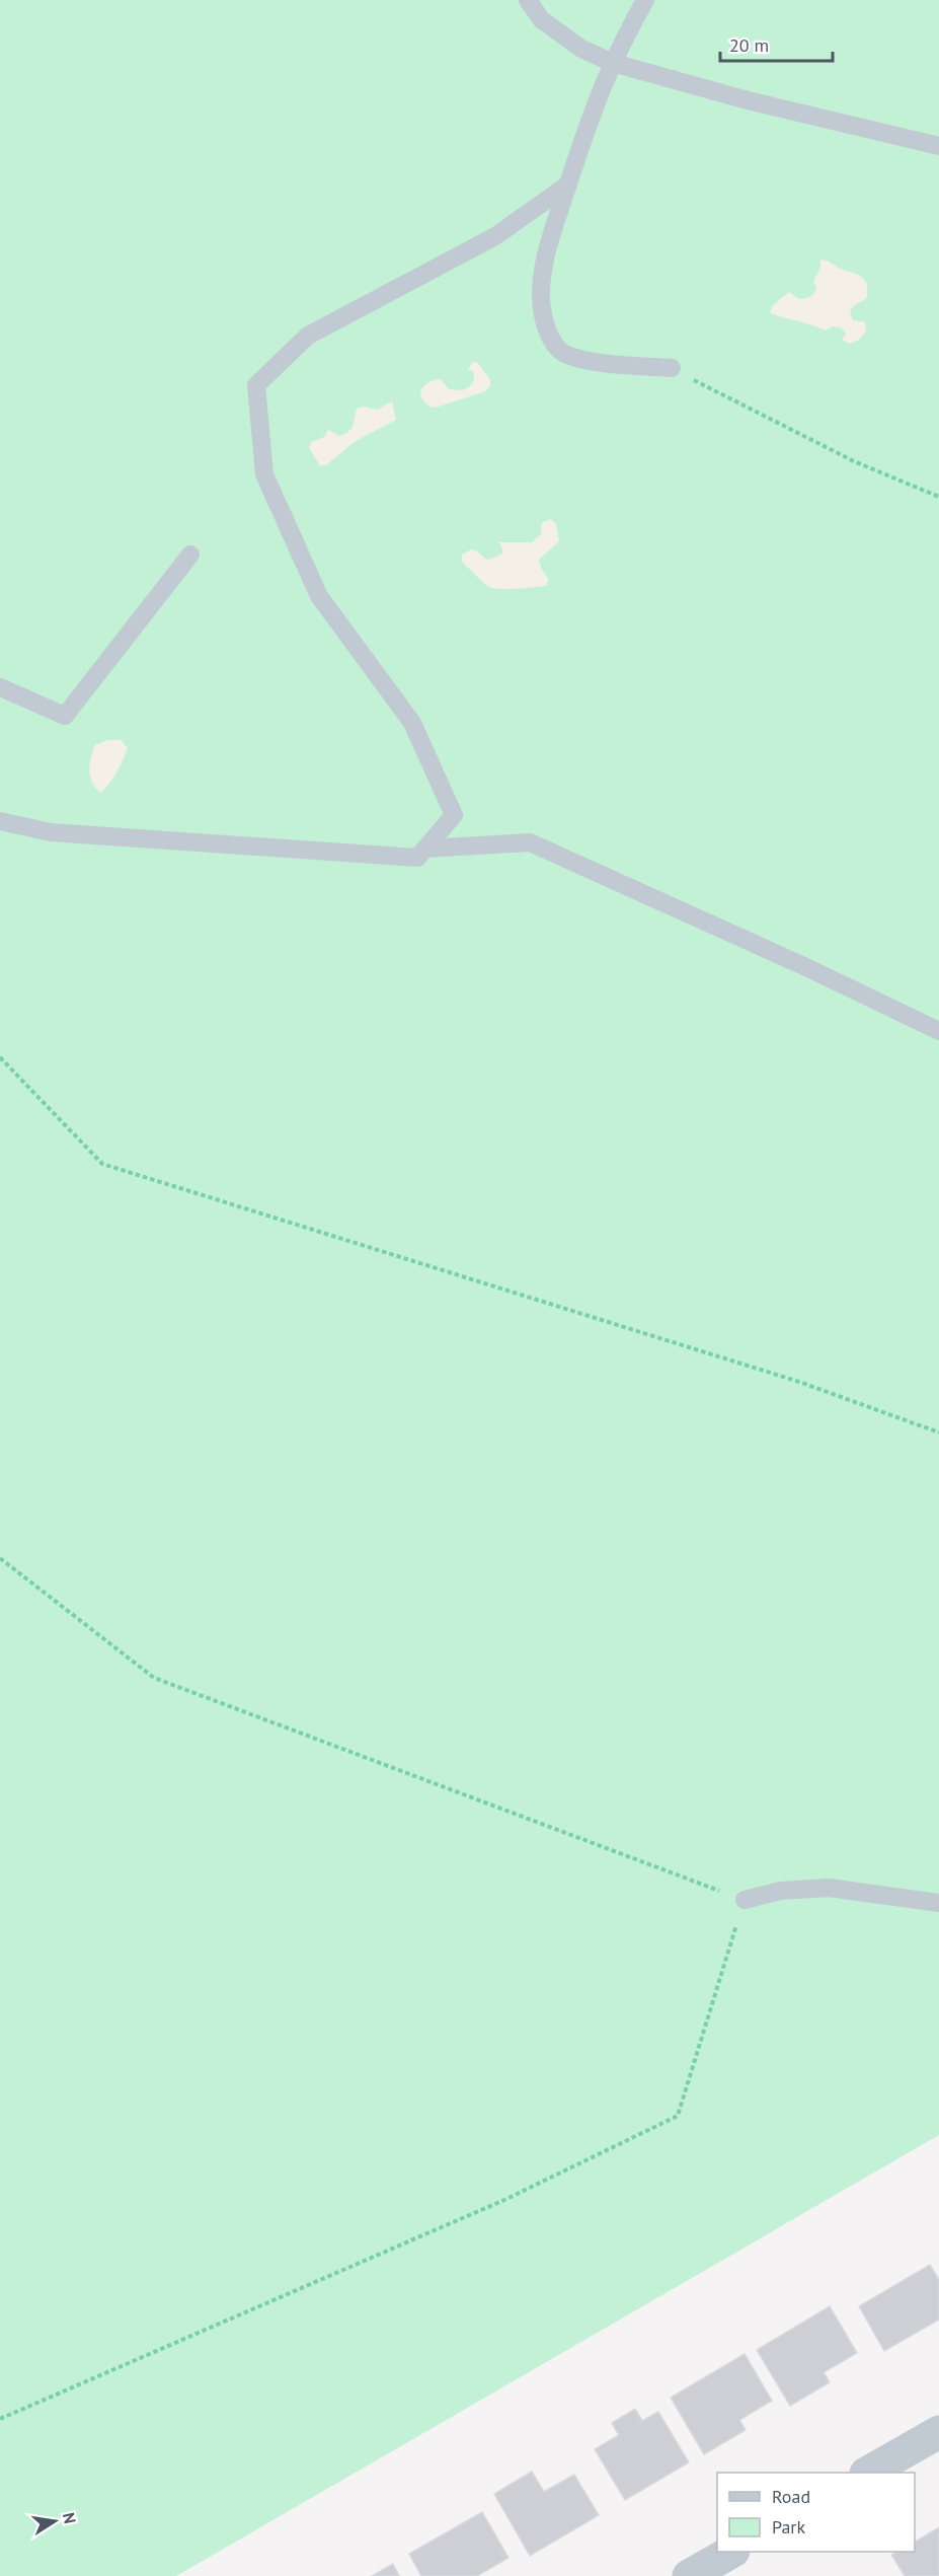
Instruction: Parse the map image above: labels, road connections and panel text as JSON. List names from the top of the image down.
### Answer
{
  "legend": ["Road", "Park"],
  "scale_bar": "20 m",
  "north": "right"
}
